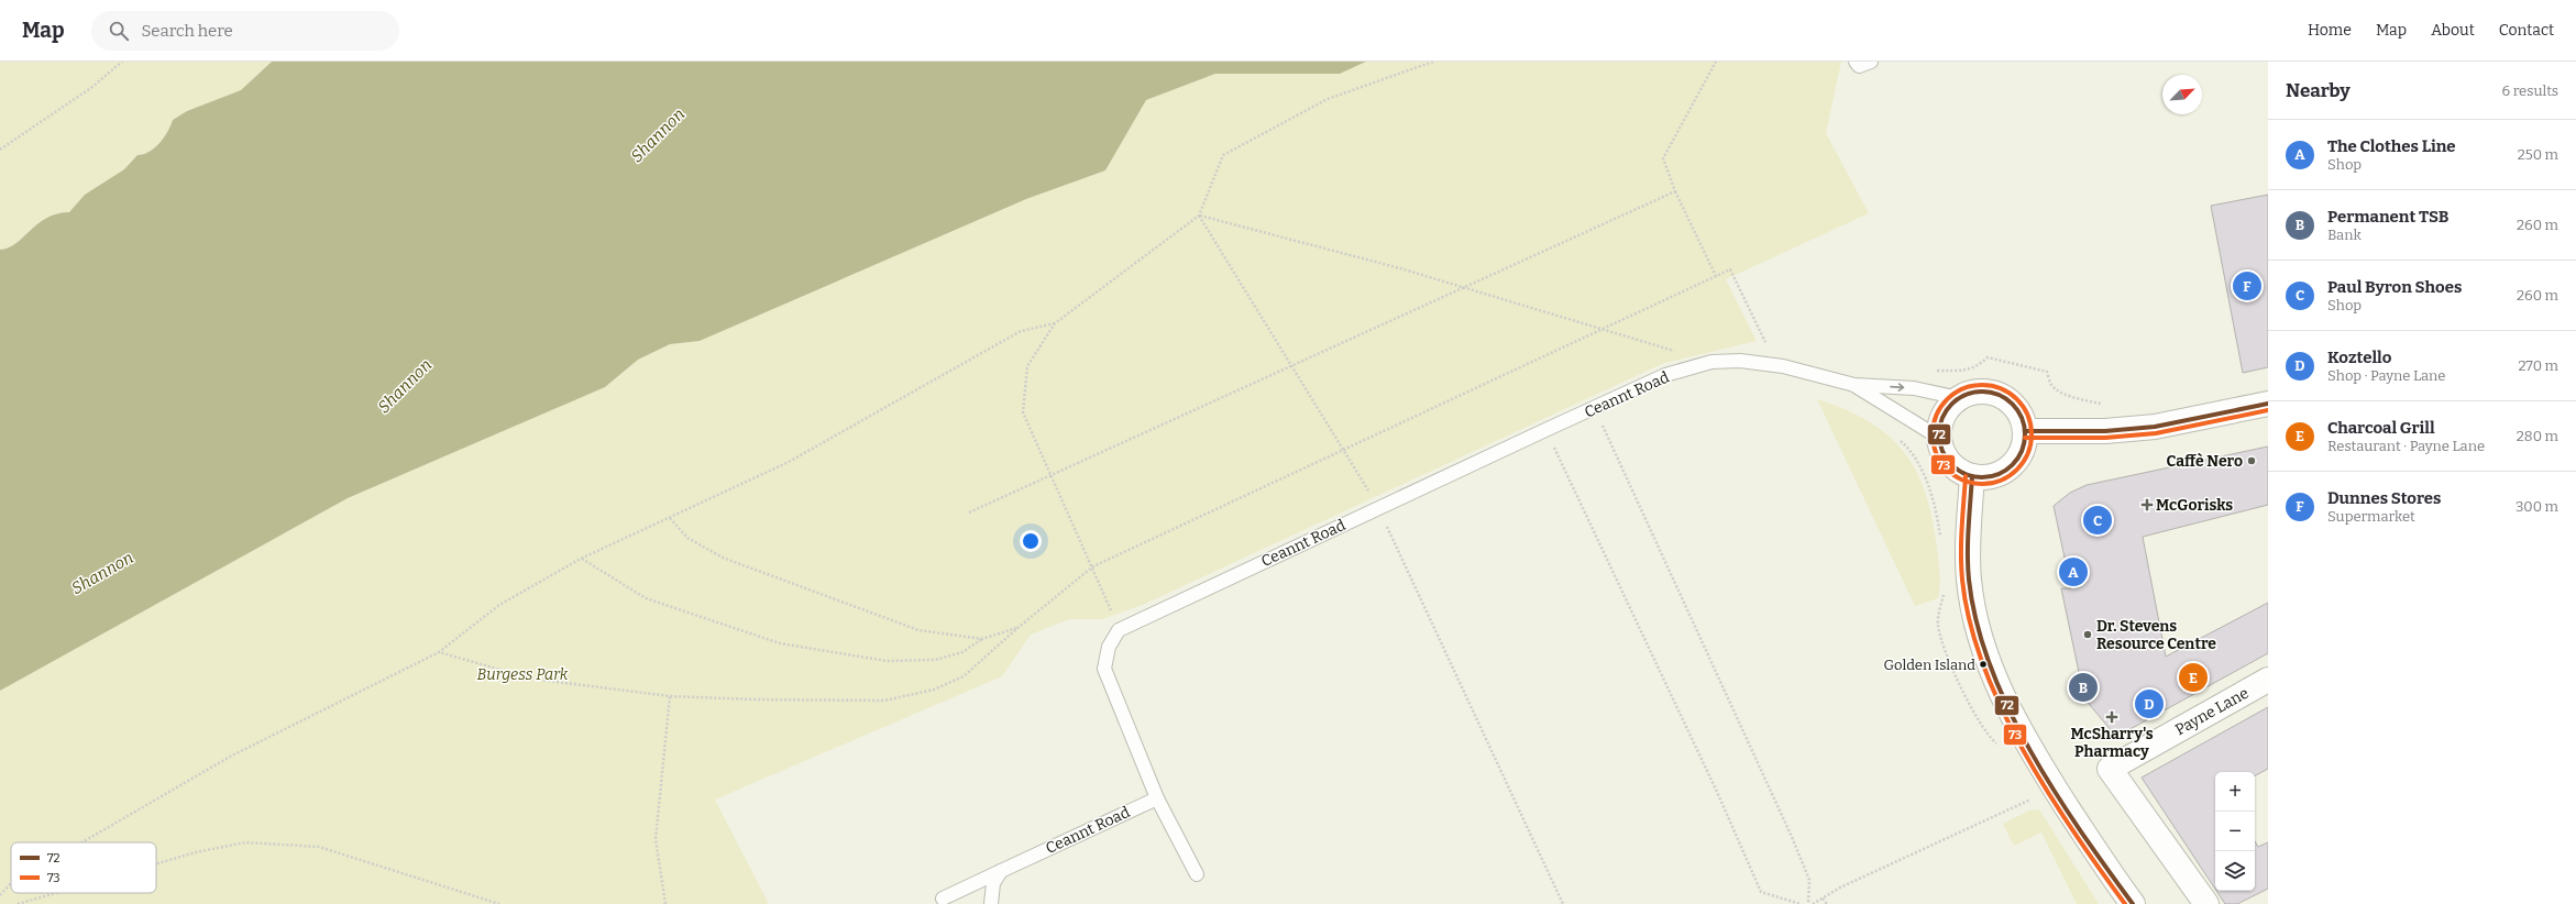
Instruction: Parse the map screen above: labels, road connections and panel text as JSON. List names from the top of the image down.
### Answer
{
  "streets": {
    "street": ["Payne Lane"],
    "lane": ["Ceannt Road"]
  },
  "water": ["Shannon"],
  "parks": ["Burgess Park"],
  "places": {
    "other": ["Caffè Nero", "Dr. Stevens Resource Centre", "Golden Island"],
    "health": ["McGorisks", "McSharry's Pharmacy"]
  },
  "lines": ["transit line 73", "transit line 72"],
  "legend": ["72", "73"],
  "north": "top right",
  "page": {
    "header": "Map",
    "search": "Search here",
    "nav": [
      "Home",
      "Map",
      "About",
      "Contact"
    ],
    "heading": ["Nearby", "6 results"],
    "list": [
      {
        "mark": "A",
        "name": "The Clothes Line",
        "note": "Shop",
        "value": "250 m"
      },
      {
        "mark": "B",
        "name": "Permanent TSB",
        "note": "Bank",
        "value": "260 m"
      },
      {
        "mark": "C",
        "name": "Paul Byron Shoes",
        "note": "Shop",
        "value": "260 m"
      },
      {
        "mark": "D",
        "name": "Koztello",
        "note": "Shop · Payne Lane",
        "value": "270 m"
      },
      {
        "mark": "E",
        "name": "Charcoal Grill",
        "note": "Restaurant · Payne Lane",
        "value": "280 m"
      },
      {
        "mark": "F",
        "name": "Dunnes Stores",
        "note": "Supermarket",
        "value": "300 m"
      }
    ],
    "pins": [
      "F",
      "C",
      "A",
      "E",
      "B",
      "D"
    ],
    "map_buttons": ["+", "−"]
  }
}
